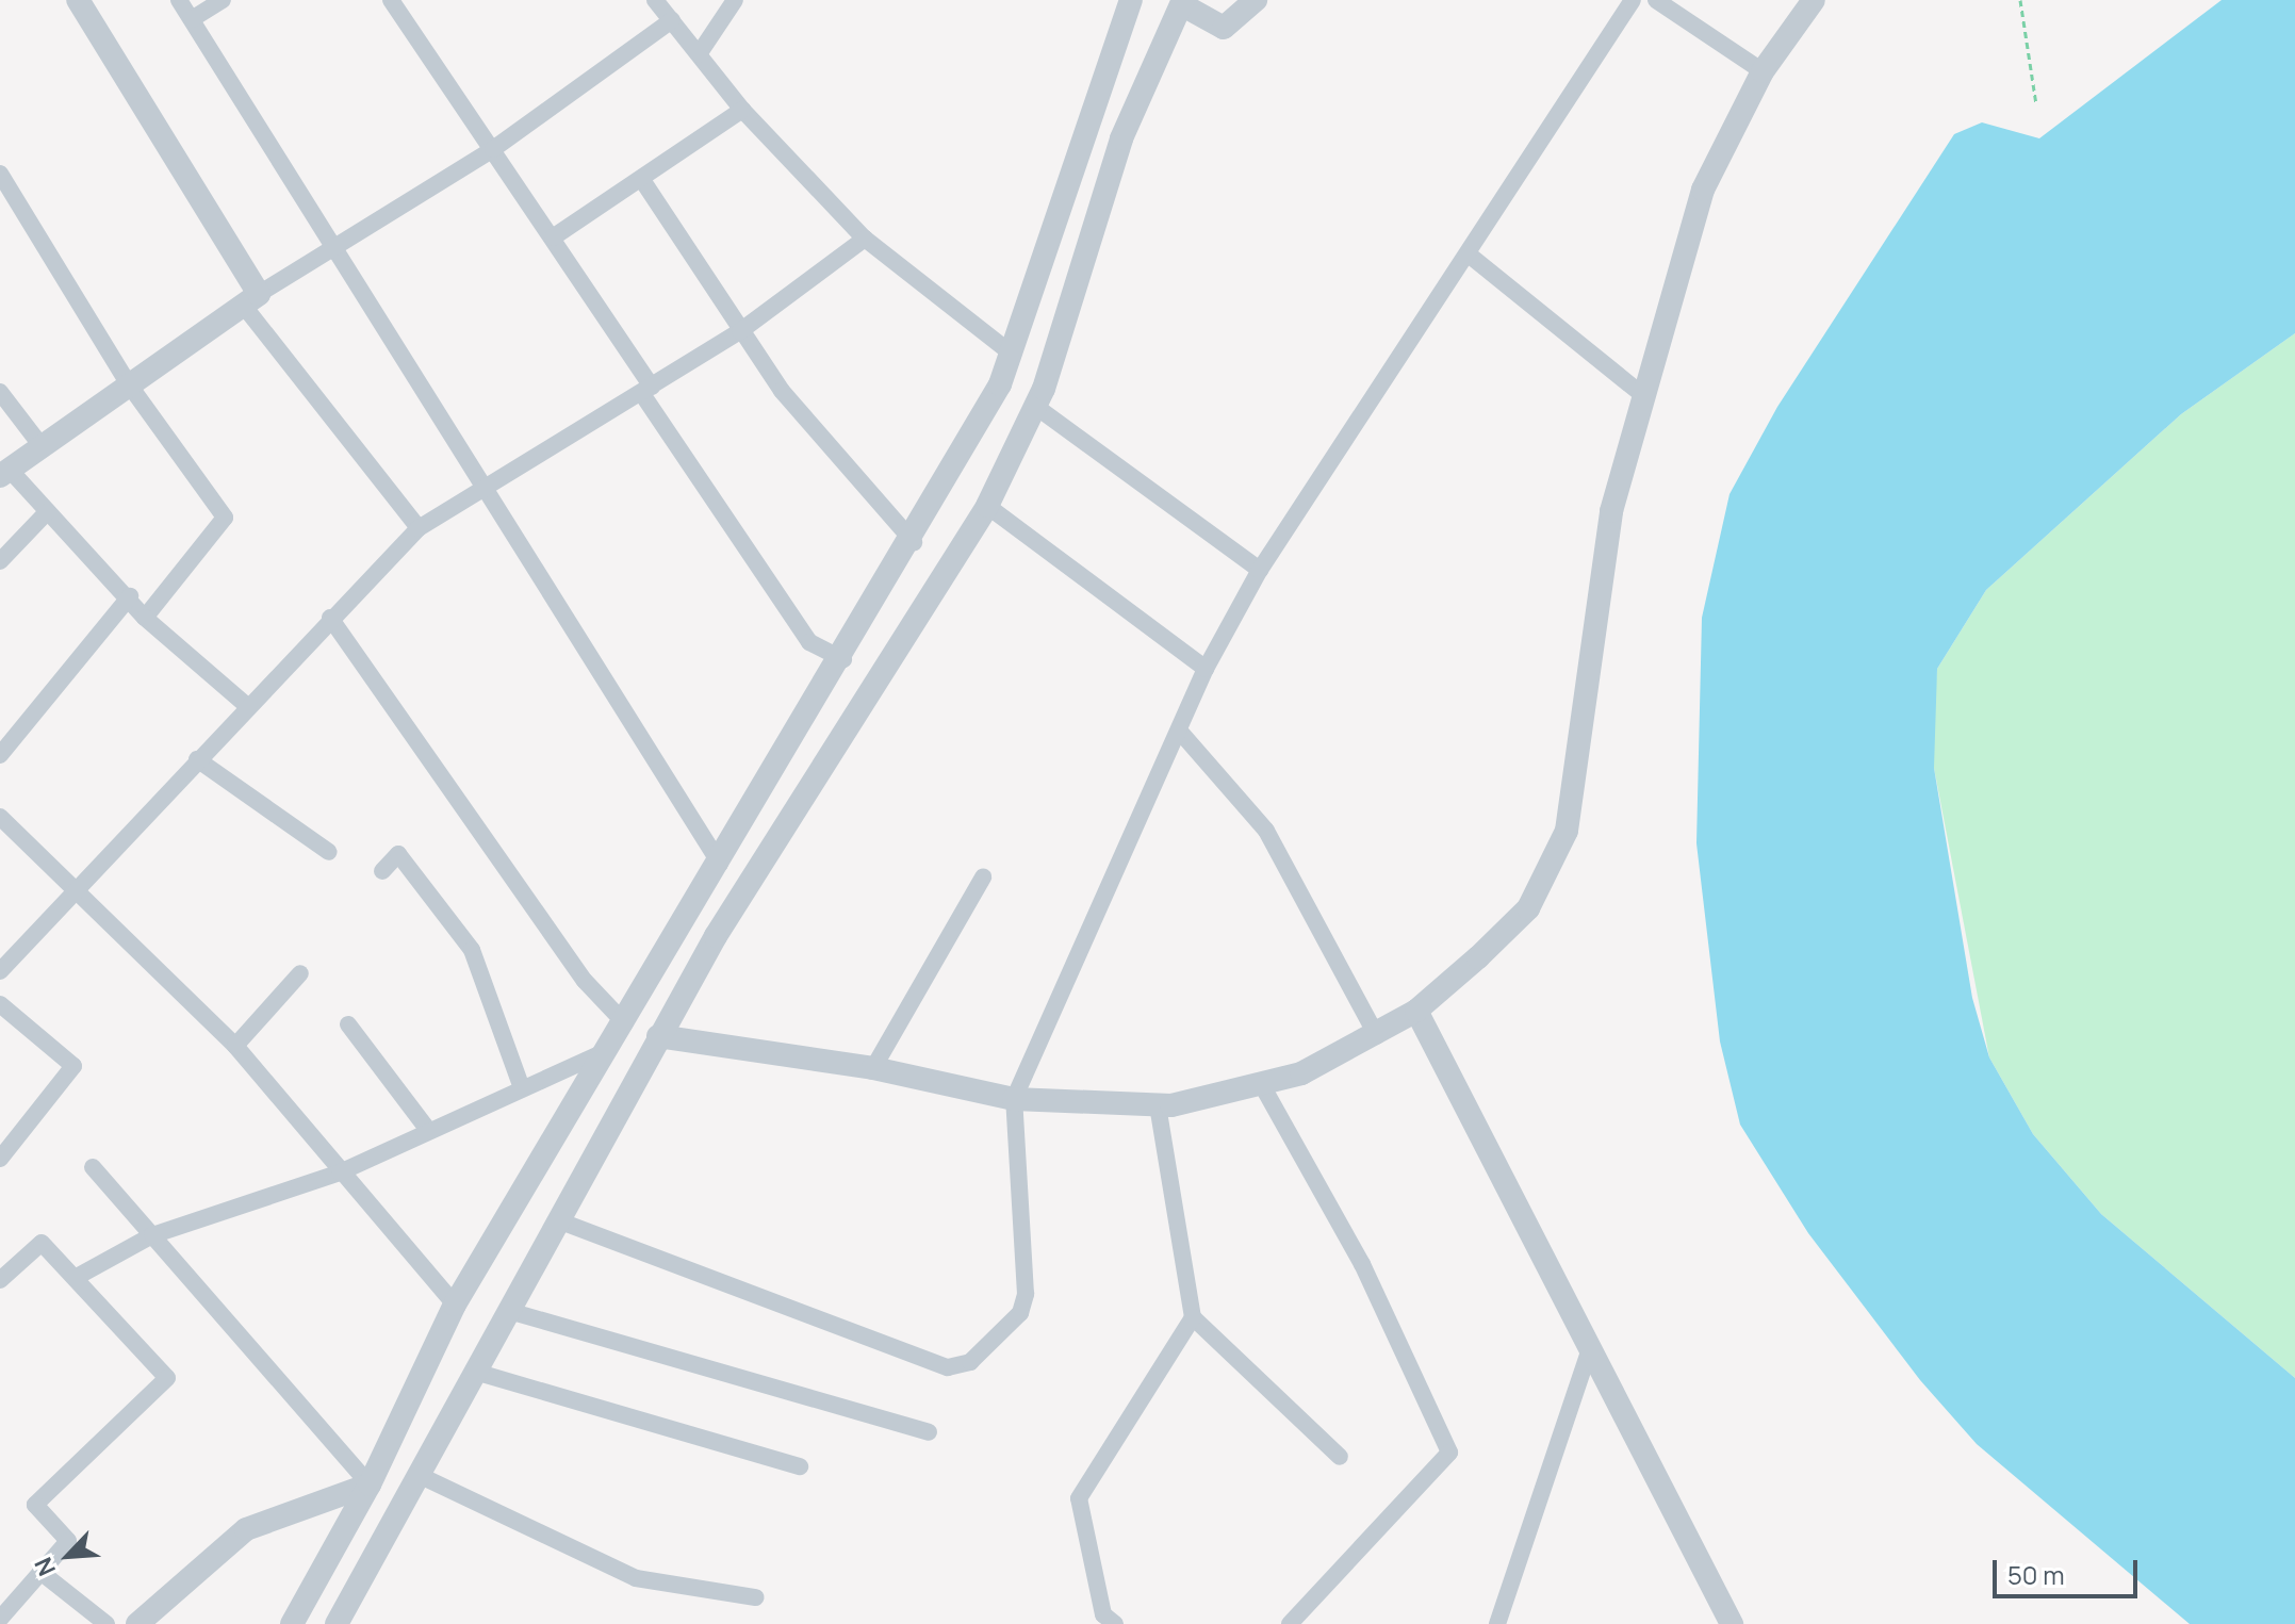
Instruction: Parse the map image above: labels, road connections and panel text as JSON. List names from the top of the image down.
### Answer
{
  "scale_bar": "50 m",
  "north": "bottom left"
}
